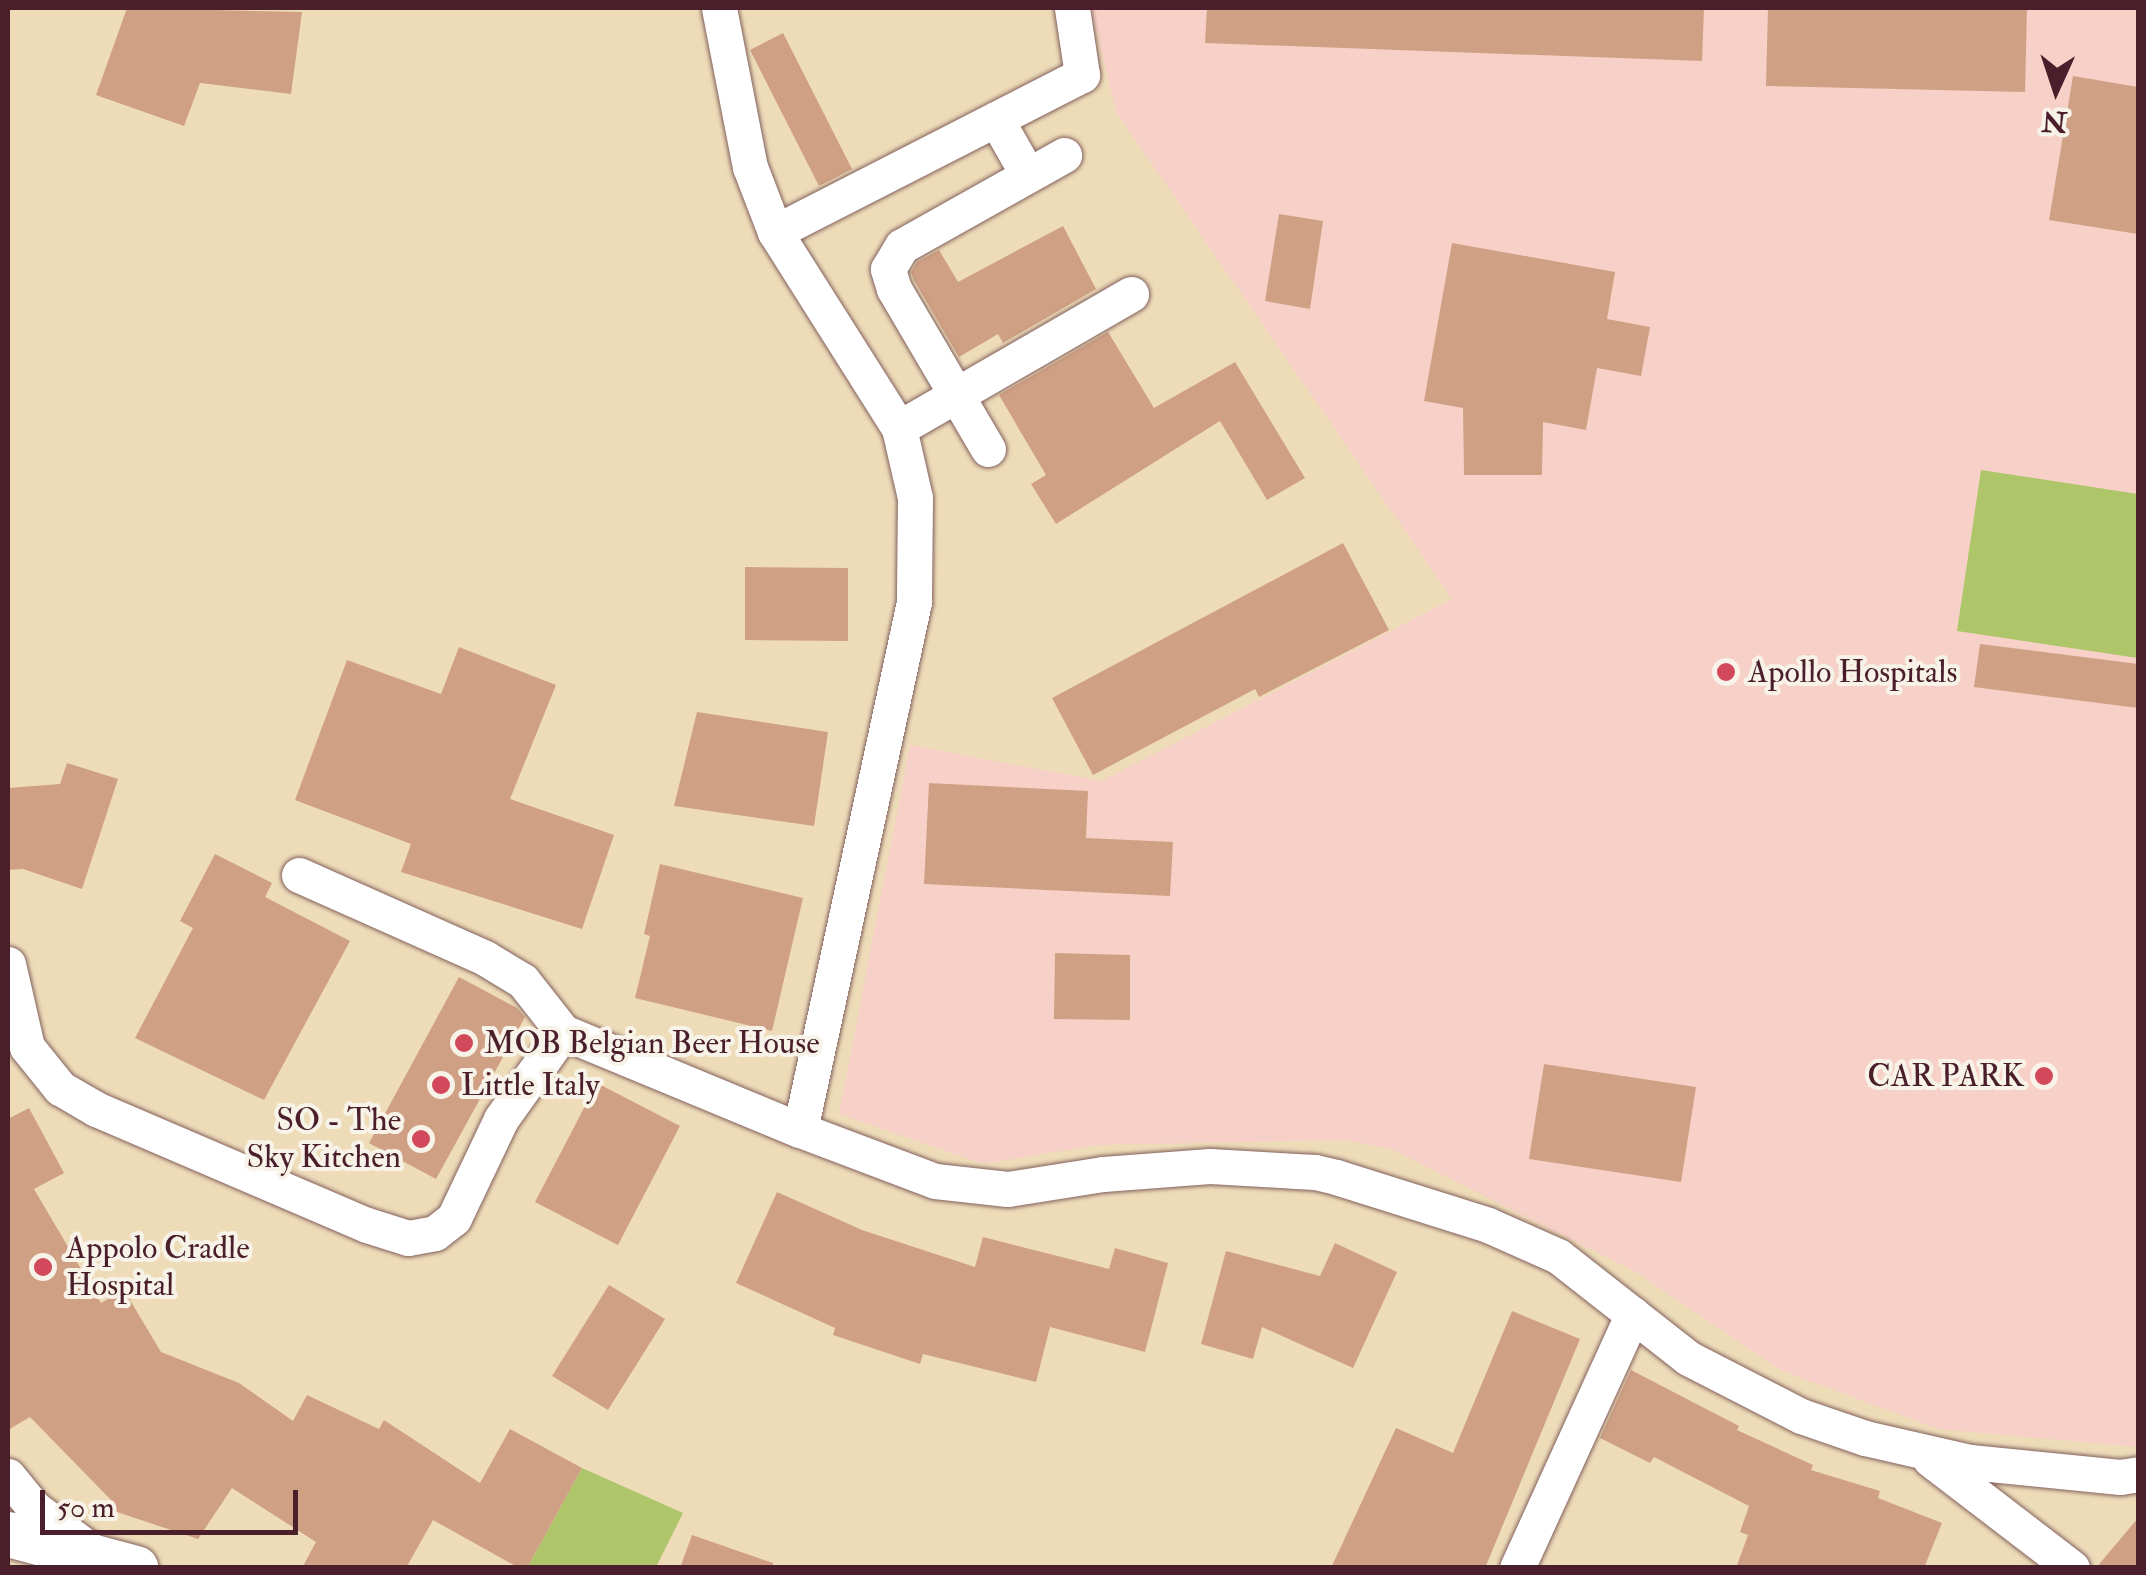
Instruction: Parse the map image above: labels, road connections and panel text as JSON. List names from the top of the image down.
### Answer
{
  "places": [
    "Apollo Hospitals",
    "MOB Belgian Beer House",
    "CAR PARK",
    "Little Italy",
    "SO - The Sky Kitchen",
    "Appolo Cradle Hospital"
  ],
  "scale_bar": "50 m",
  "north": "bottom"
}
